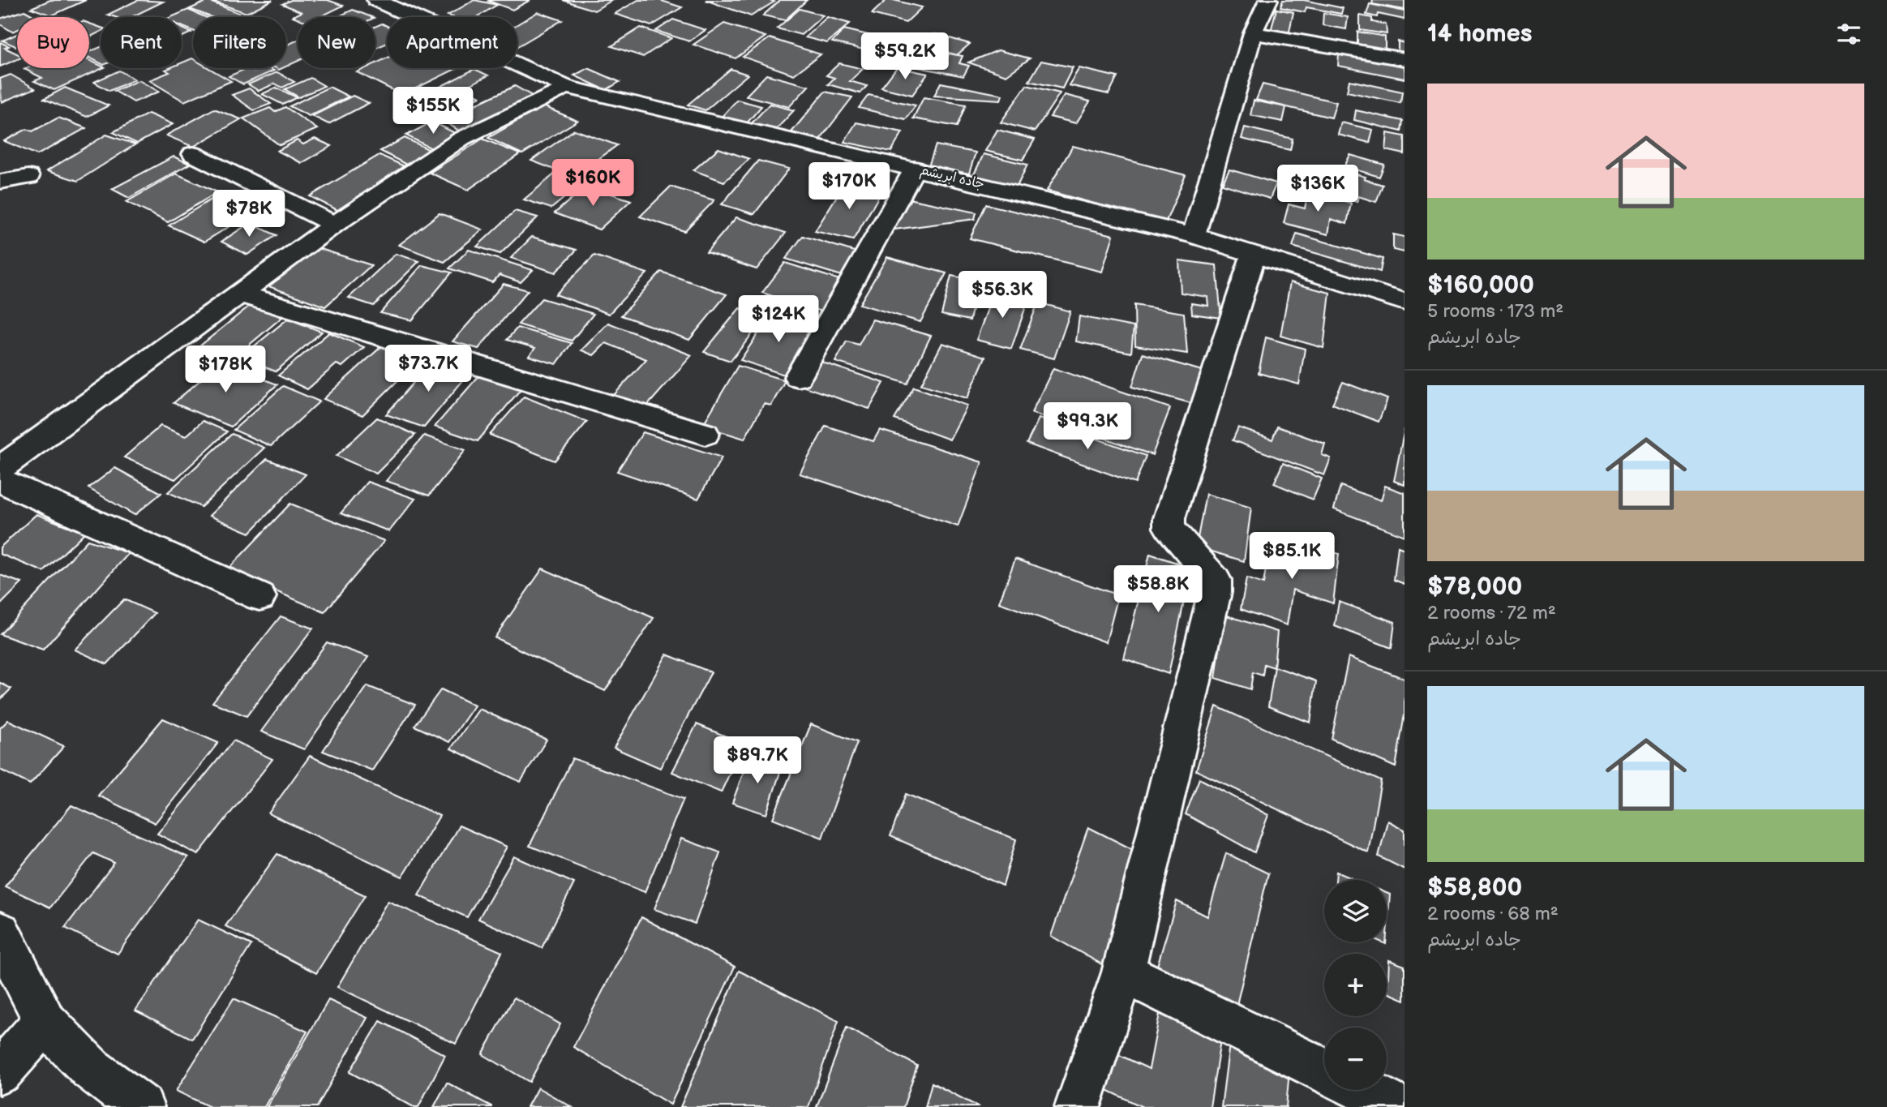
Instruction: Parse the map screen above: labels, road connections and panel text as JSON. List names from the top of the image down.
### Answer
{
  "streets": {
    "street": ["جاده ابریشم"]
  },
  "page": {
    "heading": "14 homes",
    "chip": [
      "Buy",
      "Rent",
      "Filters",
      "New",
      "Apartment"
    ],
    "price": [
      "$59.2K",
      "$155K",
      "$160K",
      "$170K",
      "$136K",
      "$78K",
      "$56.3K",
      "$124K",
      "$73.7K",
      "$178K",
      "$99.3K",
      "$85.1K",
      "$58.8K",
      "$89.7K"
    ],
    "list": [
      {
        "name": "$160,000",
        "note": "5 rooms · 173 m² · جاده ابریشم"
      },
      {
        "name": "$78,000",
        "note": "2 rooms · 72 m² · جاده ابریشم"
      },
      {
        "name": "$58,800",
        "note": "2 rooms · 68 m² · جاده ابریشم"
      }
    ],
    "map_buttons": ["+", "−"]
  }
}
